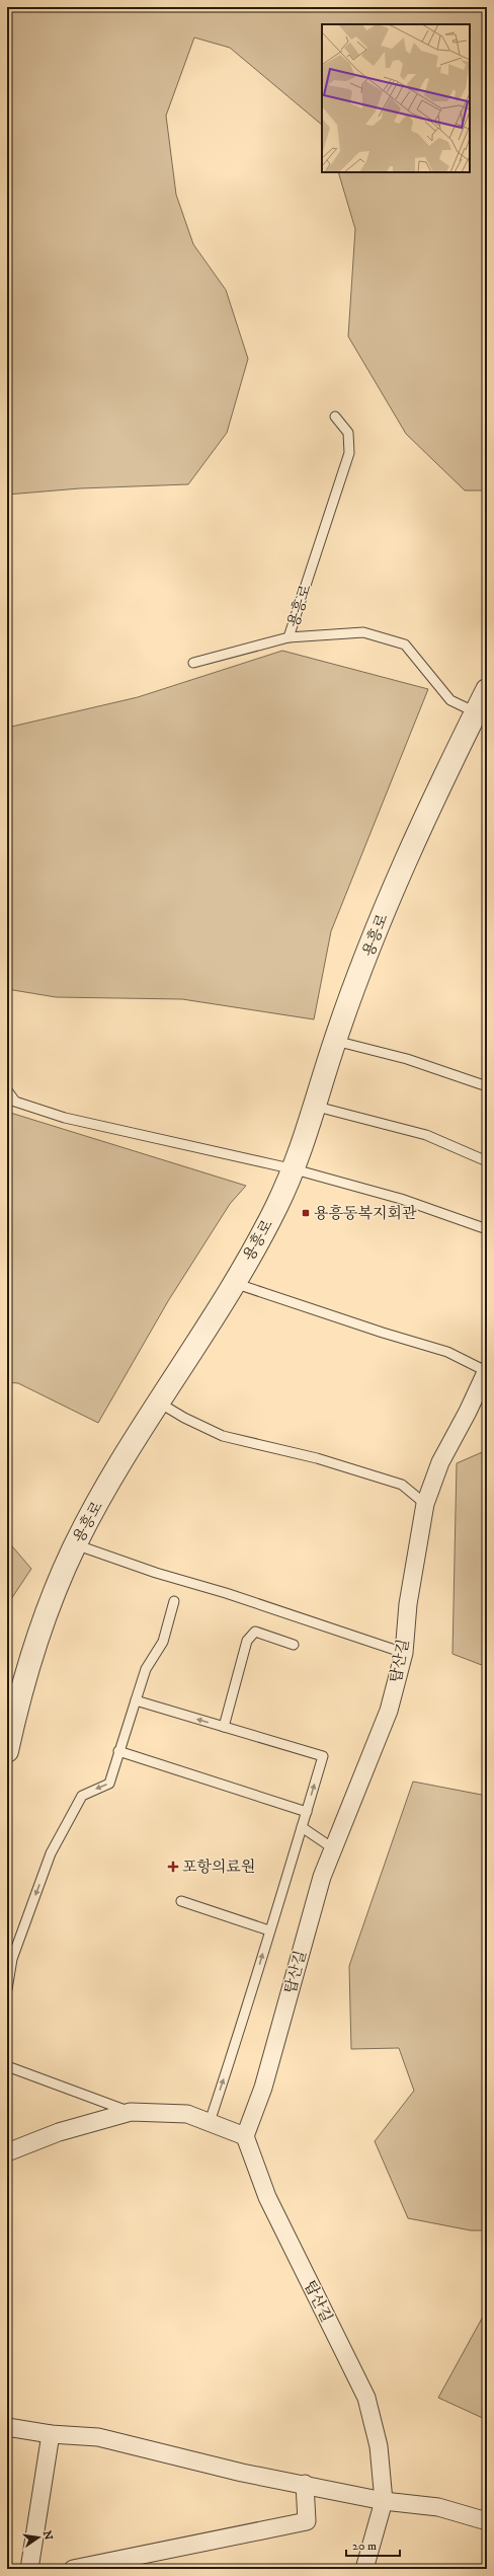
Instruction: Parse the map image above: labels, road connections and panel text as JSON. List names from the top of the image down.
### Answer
{
  "streets": {
    "street": ["용흥로", "탑산길"]
  },
  "places": {
    "transit": ["용흥동복지회관"],
    "health": ["포항의료원"]
  },
  "scale_bar": "20 m",
  "north": "right"
}
